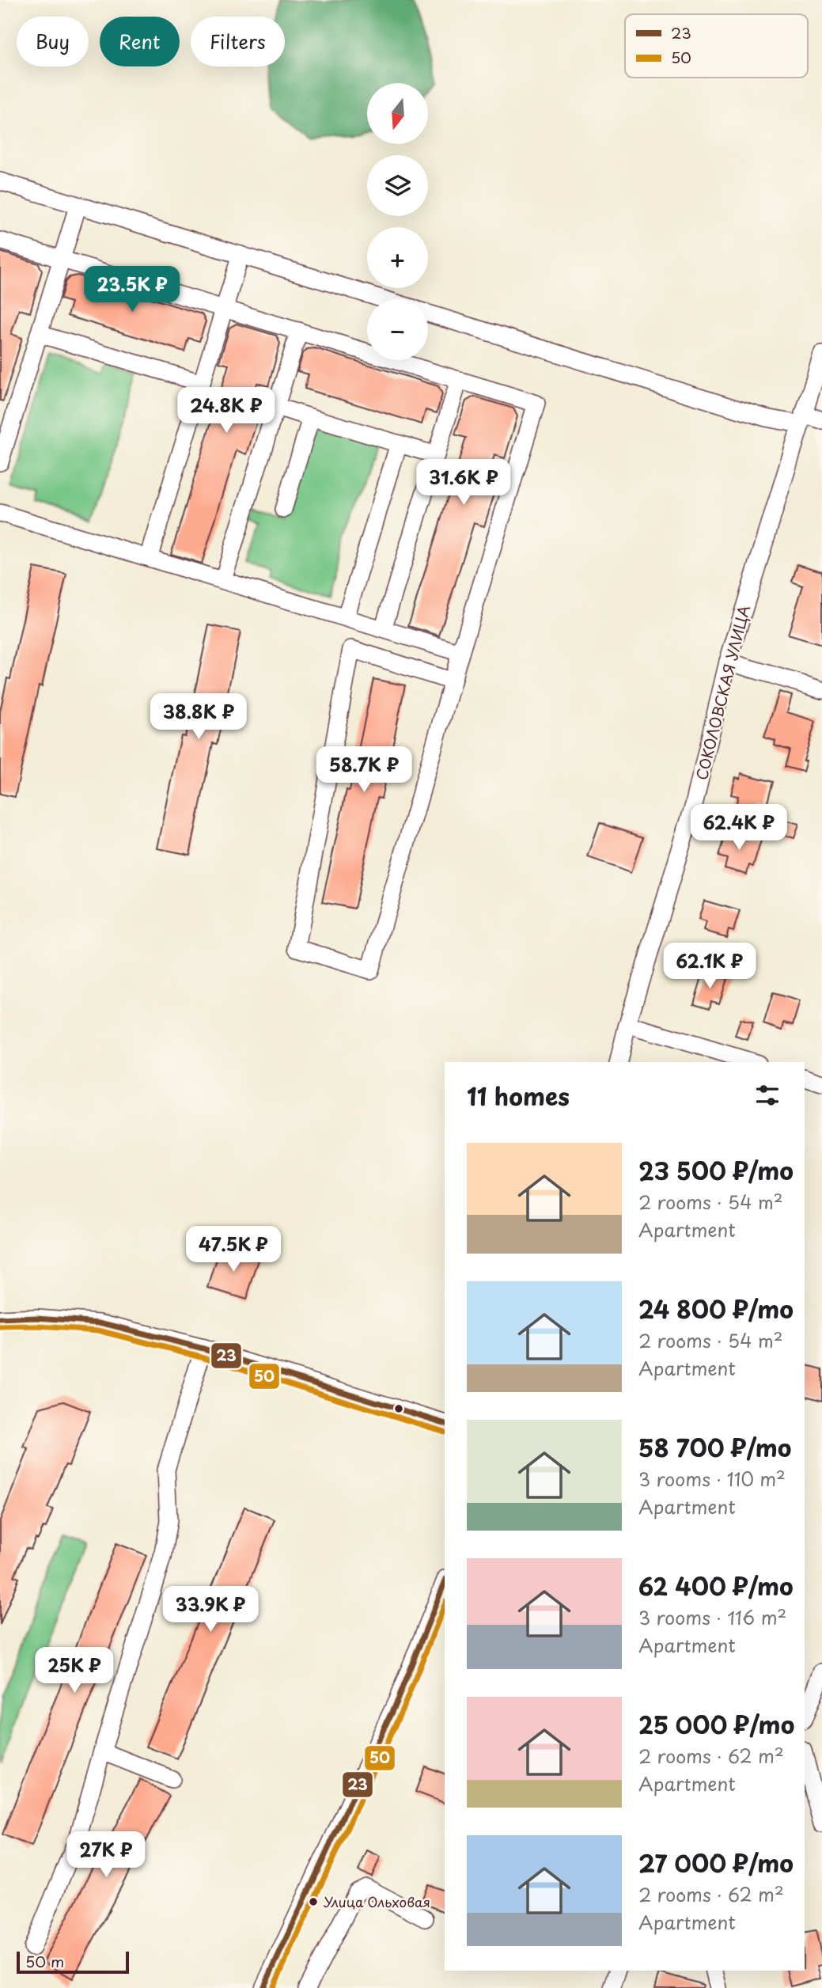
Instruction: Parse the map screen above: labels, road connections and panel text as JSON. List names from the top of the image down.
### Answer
{
  "streets": {
    "street": ["СОКОЛОВСКАЯ УЛИЦА"]
  },
  "places": ["Улица Ольховая"],
  "lines": ["transit line 23", "transit line 50"],
  "legend": ["23", "50"],
  "scale_bar": "50 m",
  "north": "bottom",
  "page": {
    "chip": ["Buy", "Rent", "Filters"],
    "map_buttons": ["+", "−"],
    "price": [
      "23.5K ₽",
      "24.8K ₽",
      "31.6K ₽",
      "38.8K ₽",
      "58.7K ₽",
      "62.4K ₽",
      "62.1K ₽",
      "47.5K ₽",
      "33.9K ₽",
      "25K ₽",
      "27K ₽"
    ],
    "heading": "11 homes",
    "list": [
      {
        "name": "23 500 ₽/mo",
        "note": "2 rooms · 54 m² · Apartment"
      },
      {
        "name": "24 800 ₽/mo",
        "note": "2 rooms · 54 m² · Apartment"
      },
      {
        "name": "58 700 ₽/mo",
        "note": "3 rooms · 110 m² · Apartment"
      },
      {
        "name": "62 400 ₽/mo",
        "note": "3 rooms · 116 m² · Apartment"
      },
      {
        "name": "25 000 ₽/mo",
        "note": "2 rooms · 62 m² · Apartment"
      },
      {
        "name": "27 000 ₽/mo",
        "note": "2 rooms · 62 m² · Apartment"
      }
    ],
    "scale": "50 m"
  }
}
